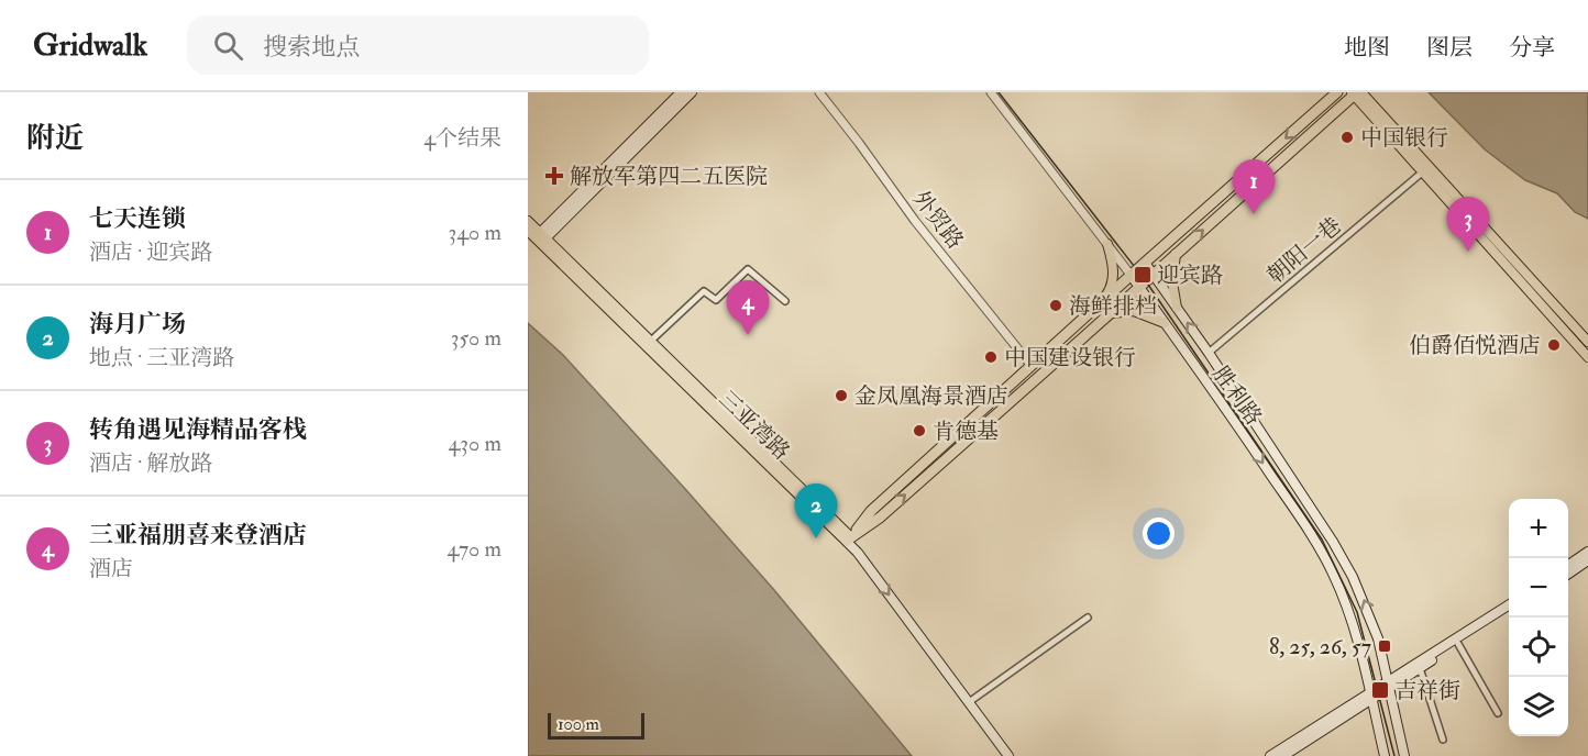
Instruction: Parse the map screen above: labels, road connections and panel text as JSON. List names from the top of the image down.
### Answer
{
  "streets": {
    "main road": ["胜利路", "三亚湾路"],
    "street": ["外贸路", "朝阳一巷"]
  },
  "crossings": [
    ["朝阳一巷", "胜利路"]
  ],
  "places": {
    "other": [
      "中国银行",
      "海鲜排档",
      "伯爵佰悦酒店",
      "中国建设银行",
      "金凤凰海景酒店",
      "肯德基"
    ],
    "health": ["解放军第四二五医院"],
    "transit": ["迎宾路", "8, 25, 26, 57", "吉祥街"]
  },
  "scale_bar": "100 m",
  "page": {
    "header": "Gridwalk",
    "search": "搜索地点",
    "nav": ["地图", "图层", "分享"],
    "heading": ["附近", "4个结果"],
    "pins": [
      "1",
      "3",
      "4",
      "2"
    ],
    "list": [
      {
        "mark": "1",
        "name": "七天连锁",
        "note": "酒店 · 迎宾路",
        "value": "340 m"
      },
      {
        "mark": "2",
        "name": "海月广场",
        "note": "地点 · 三亚湾路",
        "value": "350 m"
      },
      {
        "mark": "3",
        "name": "转角遇见海精品客栈",
        "note": "酒店 · 解放路",
        "value": "430 m"
      },
      {
        "mark": "4",
        "name": "三亚福朋喜来登酒店",
        "note": "酒店",
        "value": "470 m"
      }
    ],
    "map_buttons": ["+", "−"],
    "scale": "100 m"
  }
}
